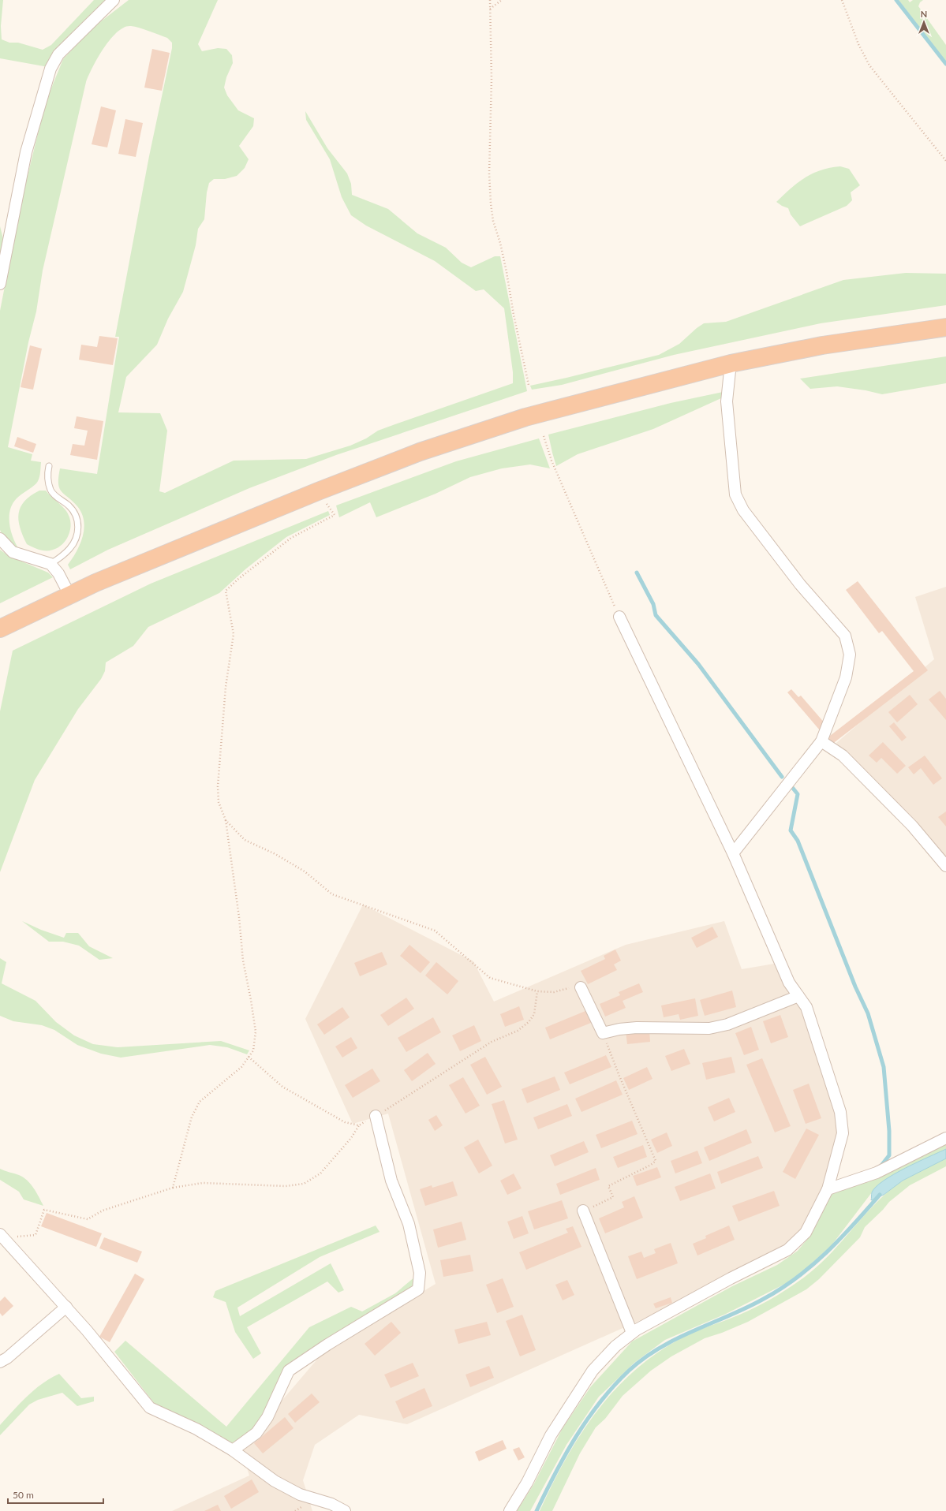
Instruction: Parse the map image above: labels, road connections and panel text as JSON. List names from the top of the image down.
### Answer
{
  "scale_bar": "50 m",
  "north": "top"
}
